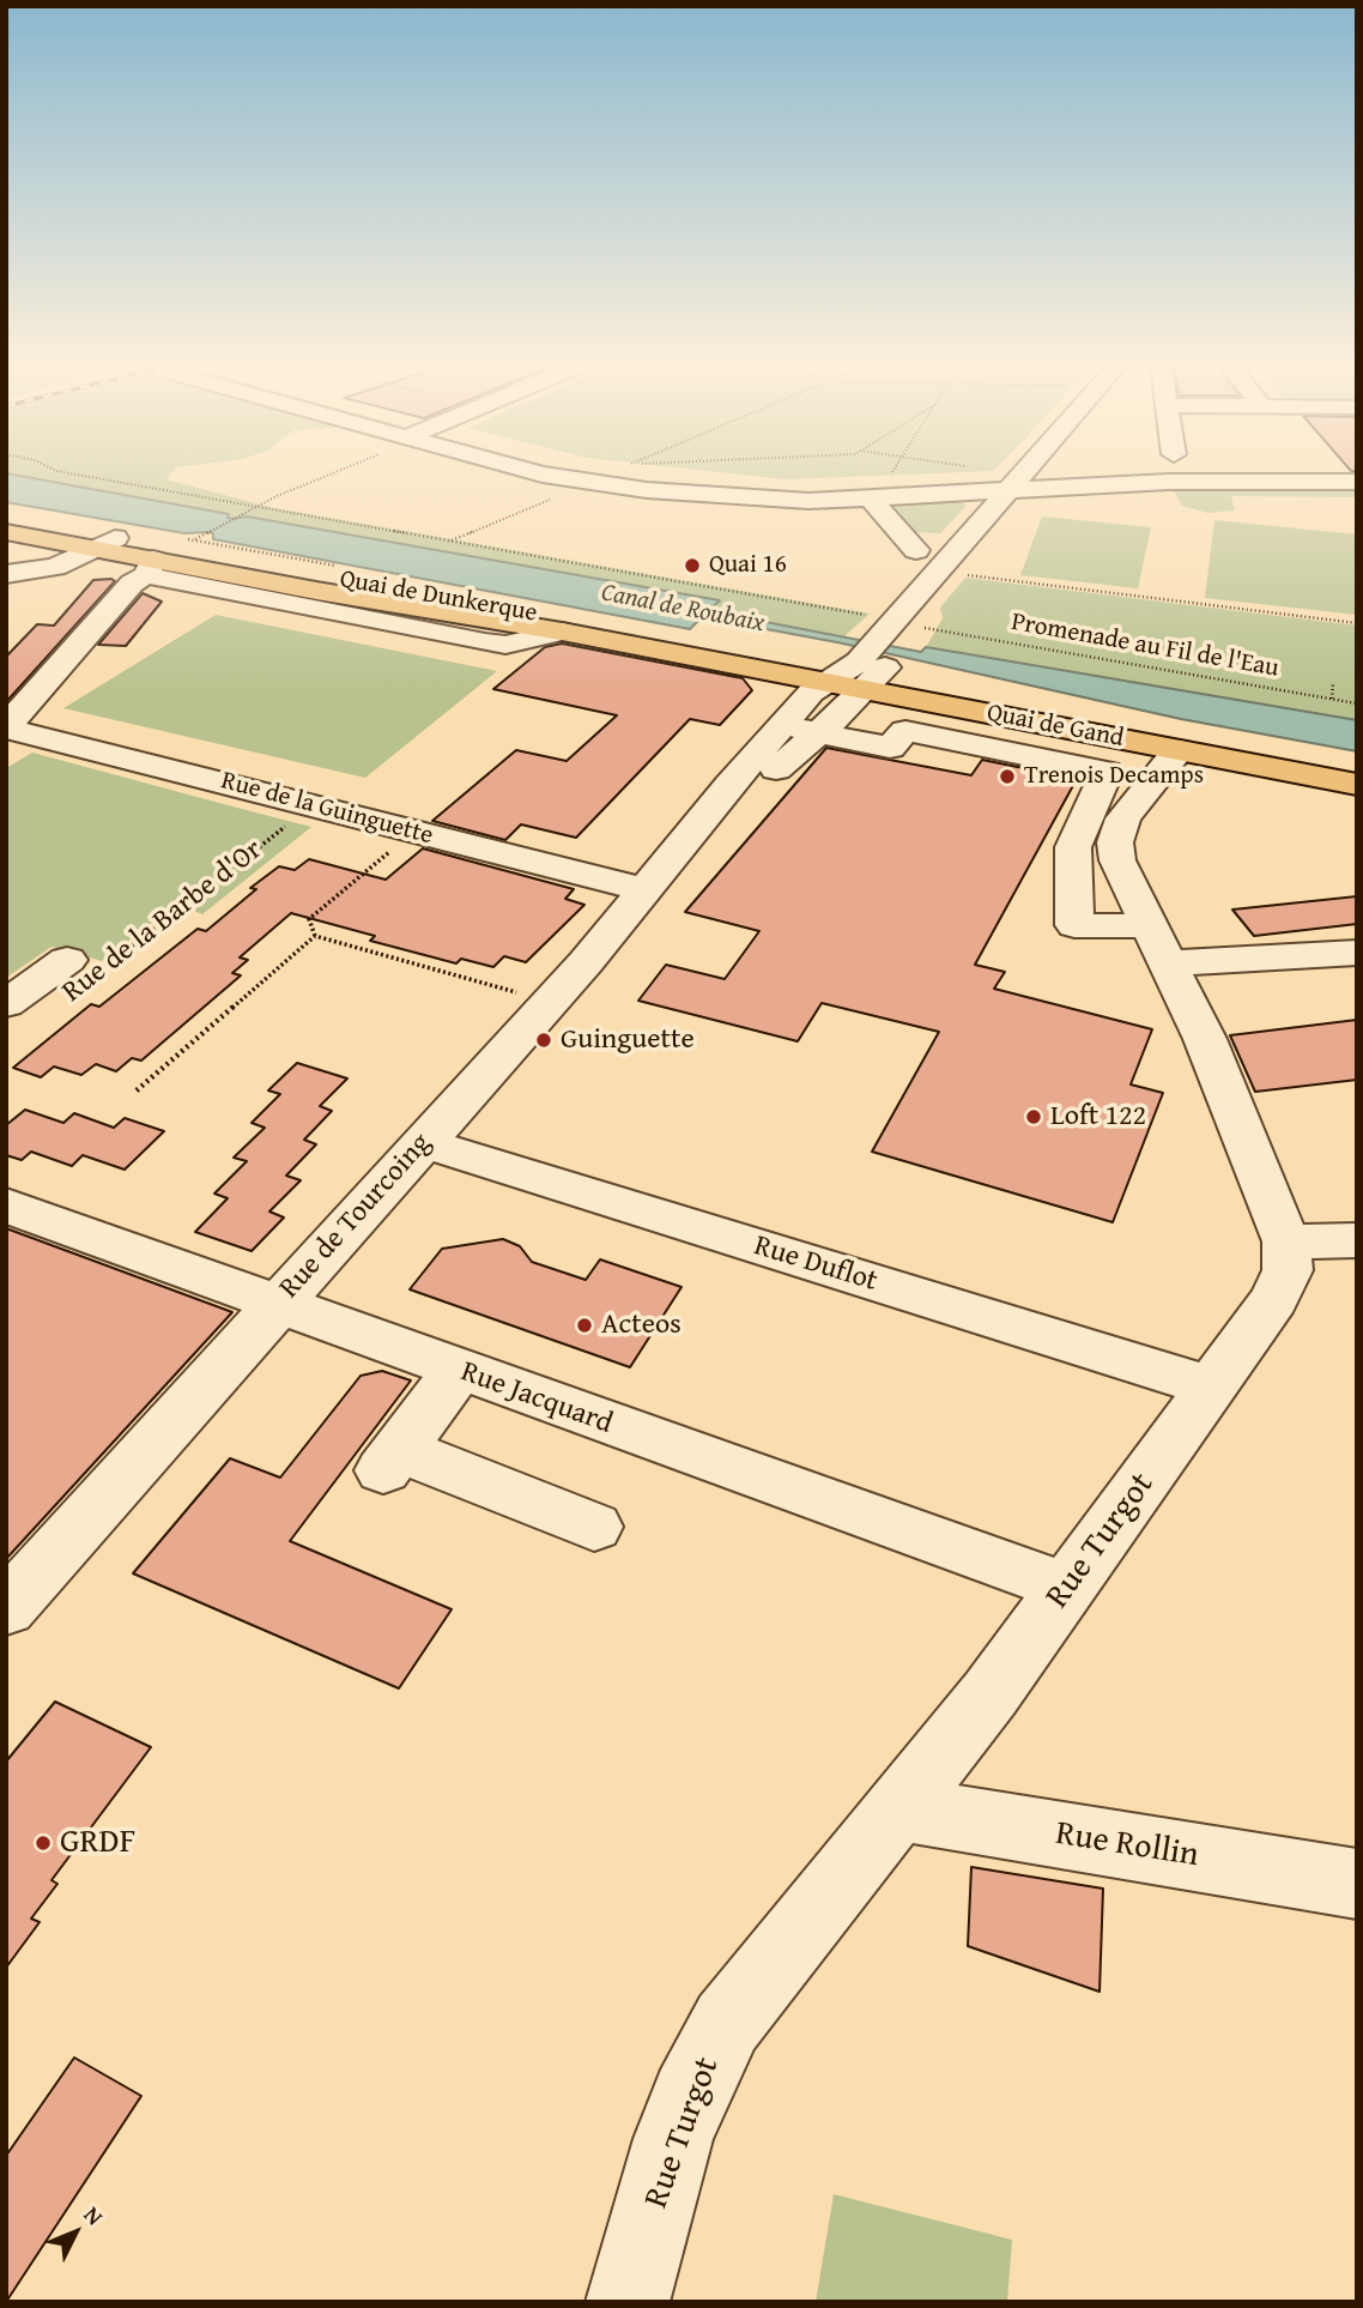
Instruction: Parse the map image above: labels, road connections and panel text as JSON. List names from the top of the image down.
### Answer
{
  "streets": {
    "main road": ["Quai de Dunkerque", "Quai de Gand"],
    "street": [
      "Rue de la Guinguette",
      "Rue de la Barbe d'Or",
      "Rue de Tourcoing",
      "Rue Duflot",
      "Rue Jacquard",
      "Rue Turgot",
      "Rue Rollin"
    ],
    "path": ["Promenade au Fil de l'Eau"]
  },
  "crossings": [
    ["Quai de Dunkerque", "Quai de Gand"],
    ["Quai de Dunkerque", "Rue de Tourcoing"],
    ["Quai de Gand", "Rue de Tourcoing"],
    ["Quai de Gand", "Rue Turgot"],
    ["Rue de la Guinguette", "Rue de la Barbe d'Or"],
    ["Rue de la Guinguette", "Rue de Tourcoing"],
    ["Rue de Tourcoing", "Rue Duflot"],
    ["Rue de Tourcoing", "Rue Jacquard"],
    ["Rue Duflot", "Rue Turgot"],
    ["Rue Jacquard", "Rue Turgot"],
    ["Rue Turgot", "Rue Rollin"]
  ],
  "water": ["Canal de Roubaix"],
  "places": [
    "Quai 16",
    "Trenois Decamps",
    "Guinguette",
    "Loft 122",
    "Acteos",
    "GRDF"
  ],
  "north": "top right"
}
